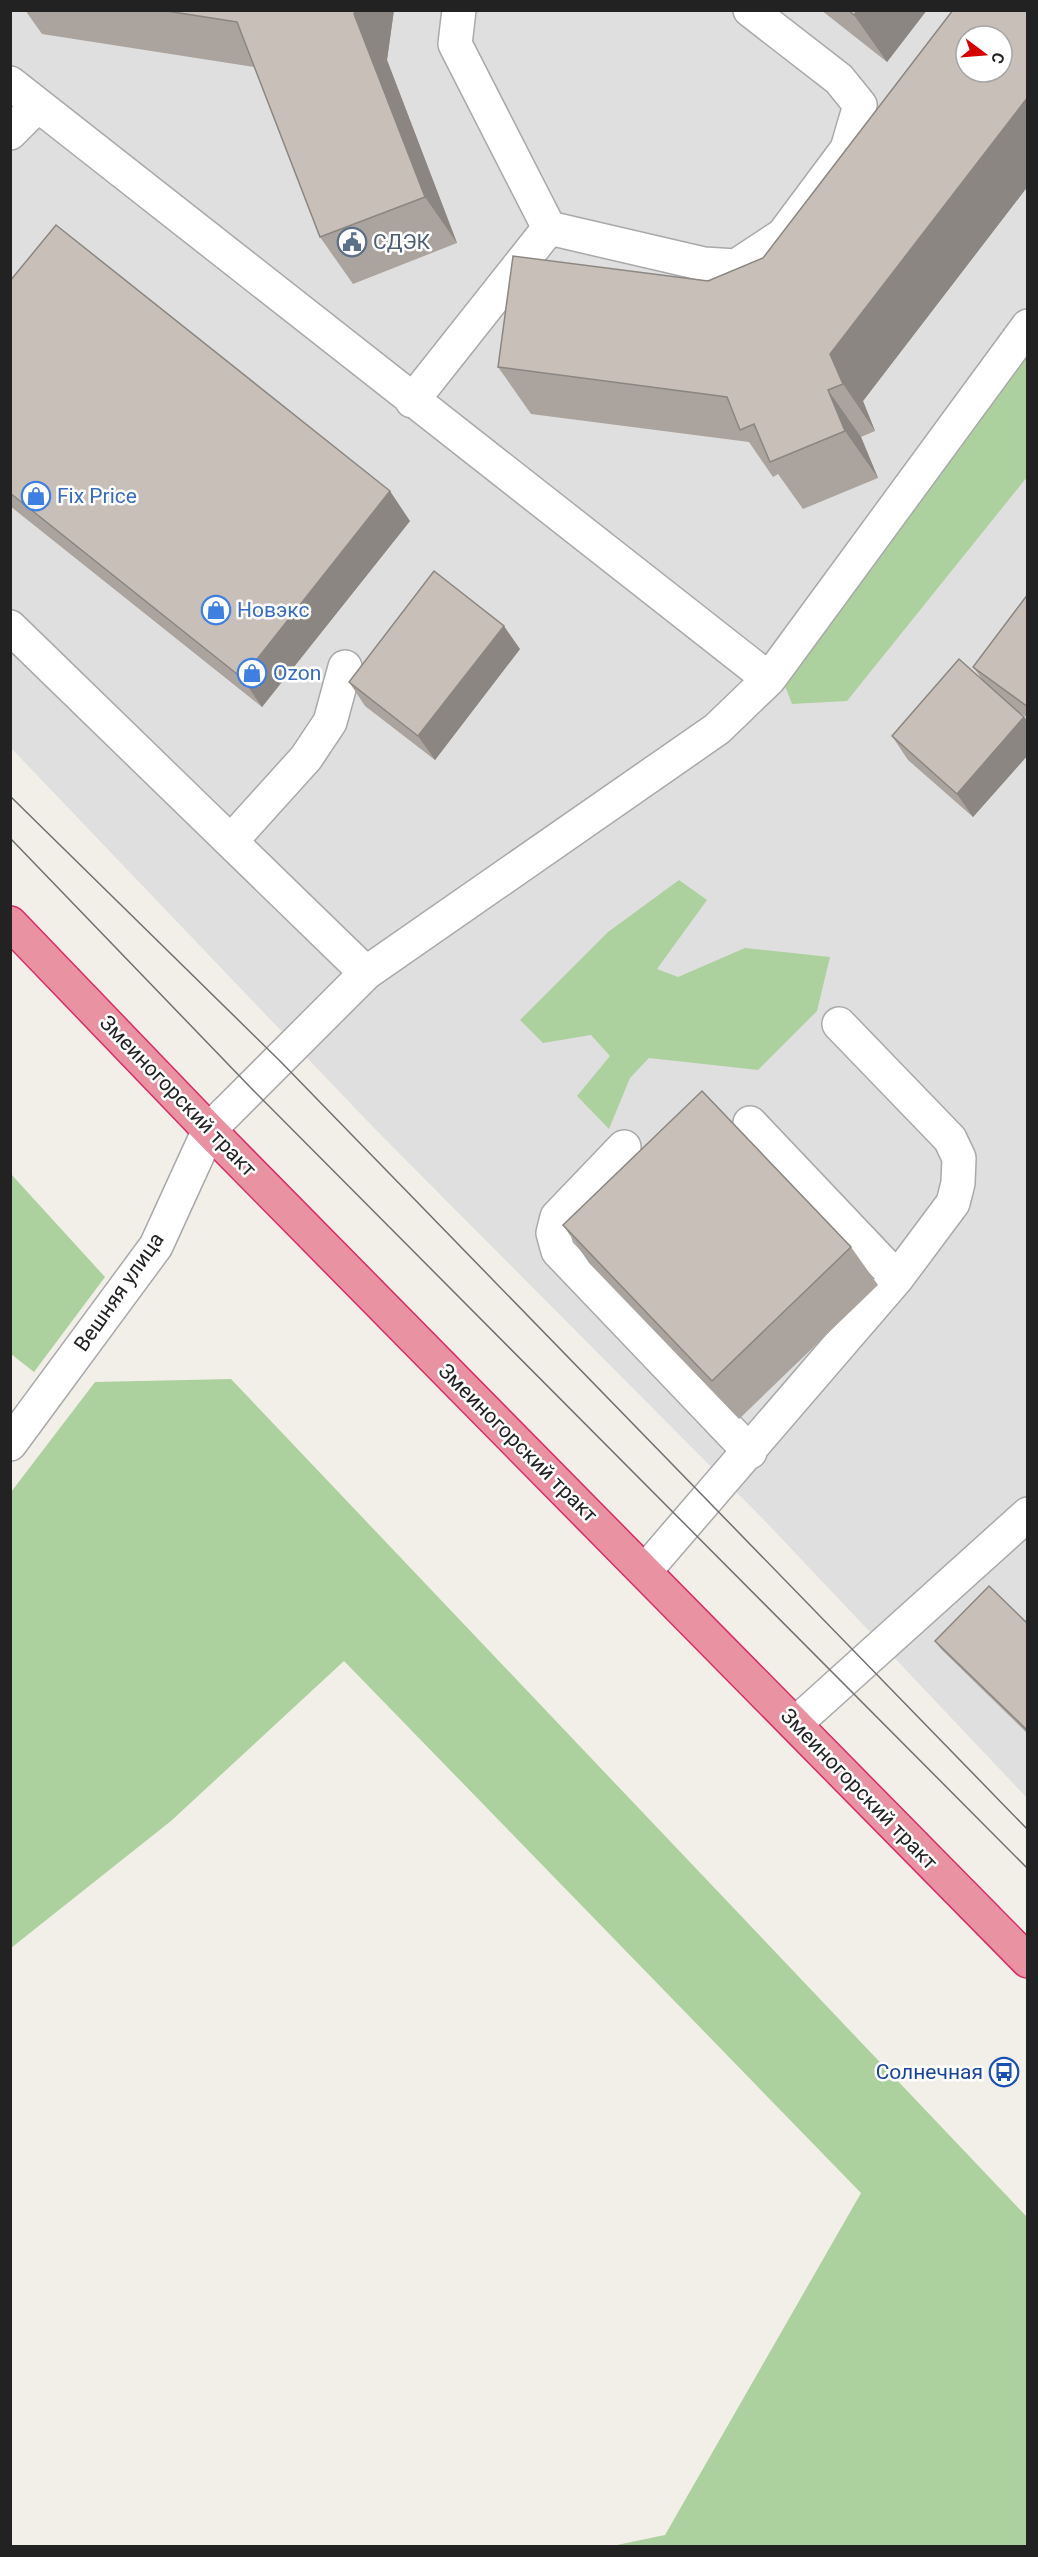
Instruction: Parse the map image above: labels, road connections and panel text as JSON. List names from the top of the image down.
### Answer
{
  "streets": {
    "highway": ["Змеиногорский тракт"],
    "street": ["Вешняя улица"]
  },
  "crossings": [
    ["Змеиногорский тракт", "Вешняя улица"]
  ],
  "places": {
    "public building": ["СДЭК"],
    "shop": ["Fix Price", "Новэкс", "Ozon"],
    "bus stop": ["Солнечная"]
  },
  "north": "right"
}
